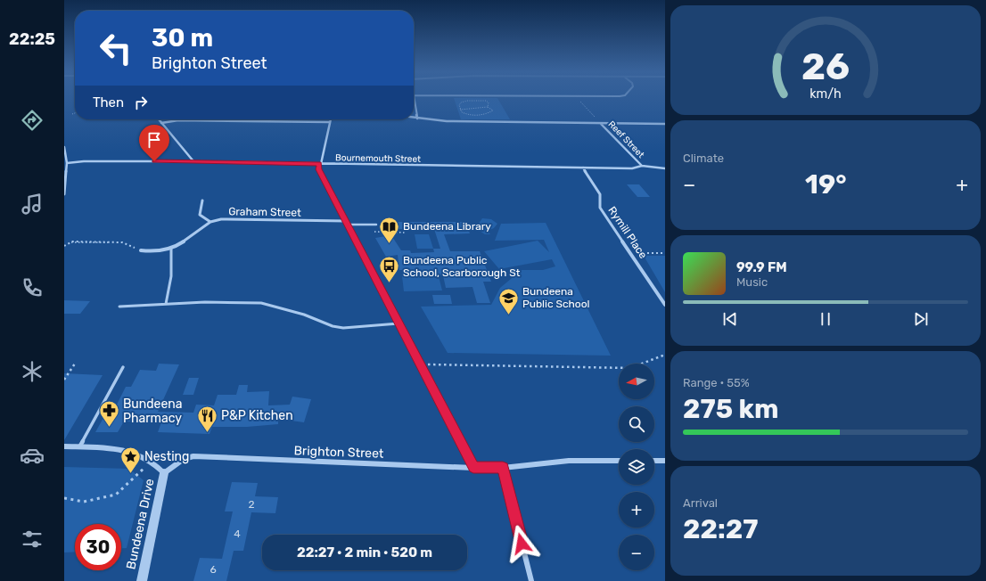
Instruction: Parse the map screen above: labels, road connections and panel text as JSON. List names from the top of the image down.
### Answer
{
  "streets": {
    "street": [
      "Reef Street",
      "Bournemouth Street",
      "Graham Street",
      "Rymill Place",
      "Brighton Street",
      "Bundeena Drive"
    ]
  },
  "crossings": [
    ["Reef Street", "Bournemouth Street"],
    ["Bournemouth Street", "Rymill Place"],
    ["Brighton Street", "Bundeena Drive"]
  ],
  "places": {
    "library": ["Bundeena Library"],
    "bus stop": ["Bundeena Public School, Scarborough St"],
    "school or university": ["Bundeena Public School"],
    "pharmacy": ["Bundeena Pharmacy"],
    "restaurant": ["P&P Kitchen"],
    "place": ["Nesting"]
  },
  "house_numbers": ["2", "4", "6"],
  "north": "left",
  "page": {
    "tabs": "22:25",
    "turn": ["30 m", "Brighton Street"],
    "then": "Then",
    "tile": [
      "Climate",
      ["Range · 55%", "275 km"],
      ["Arrival", "22:27"]
    ],
    "heat": ["−", "19°", "+"],
    "song": ["99.9 FM", "Music"],
    "map_buttons": ["+", "−"],
    "limit": "30",
    "trip": "22:27 · 2 min · 520 m",
    "gauge": ["26", "km/h"]
  }
}
